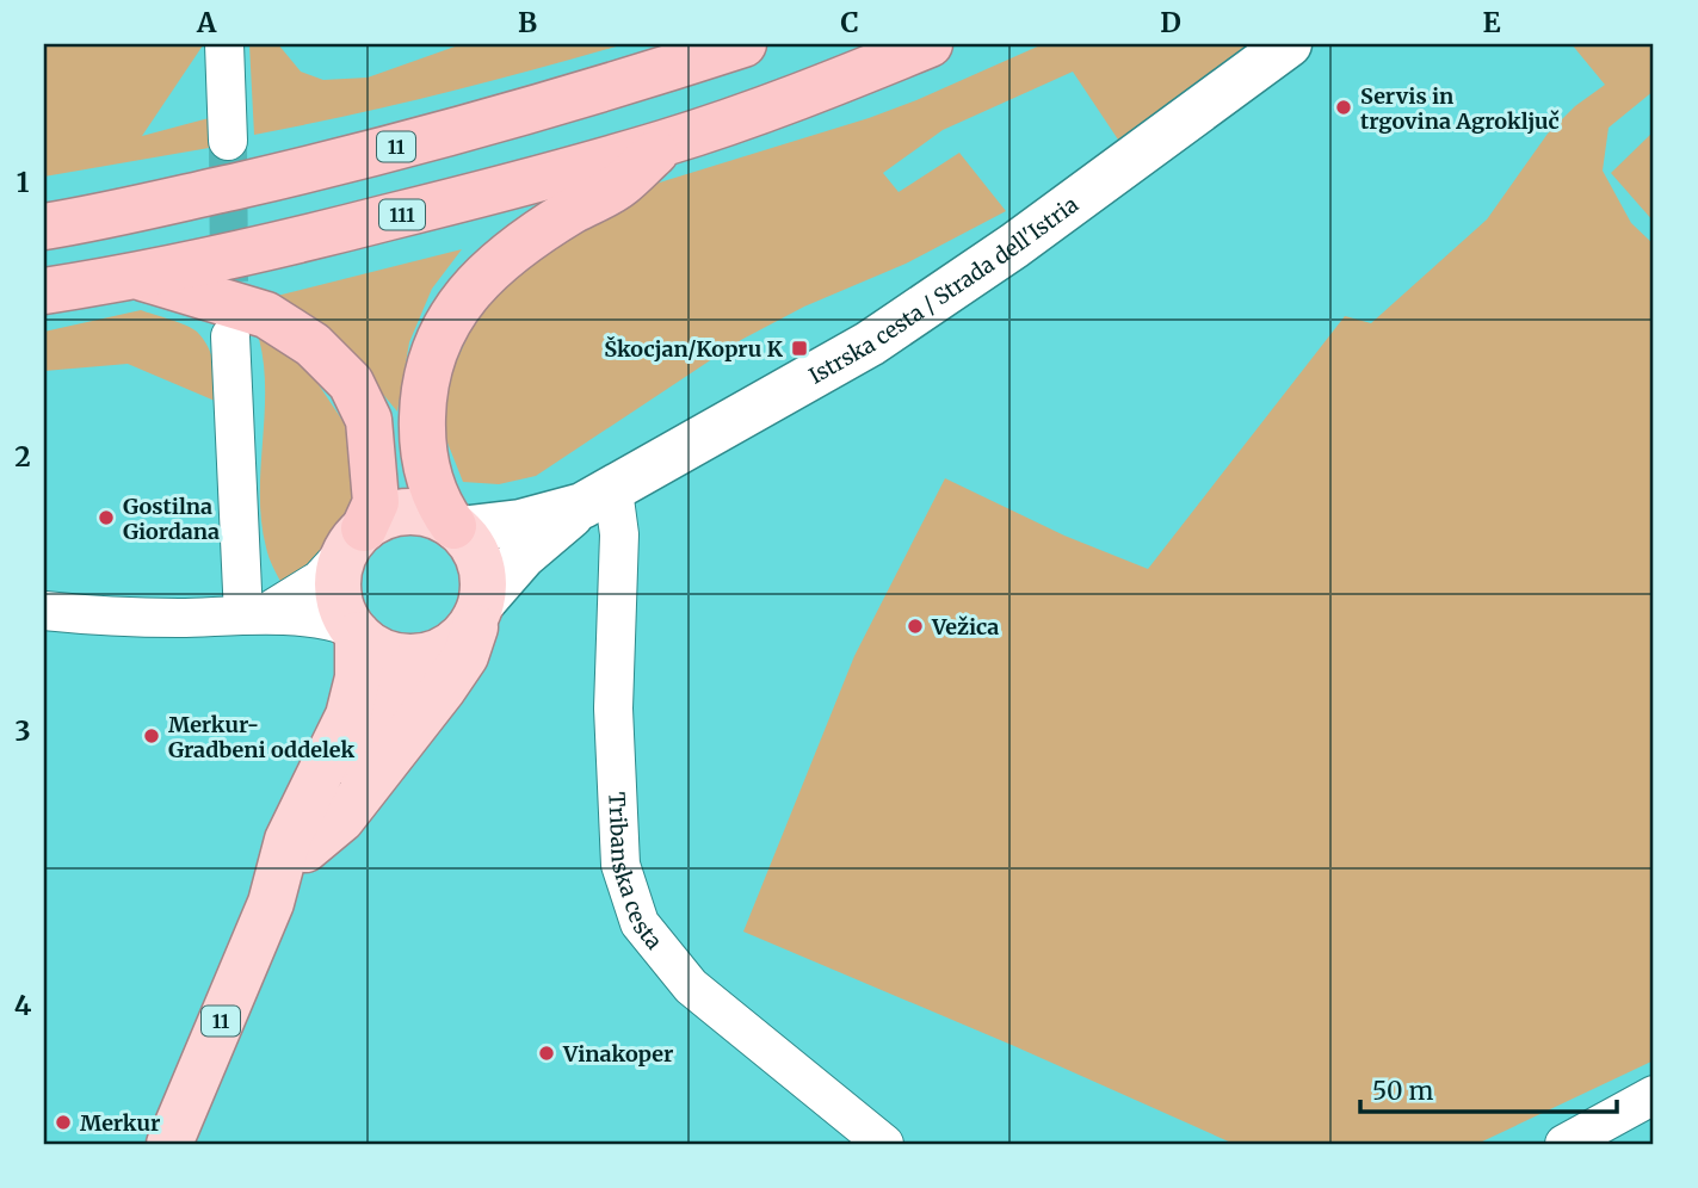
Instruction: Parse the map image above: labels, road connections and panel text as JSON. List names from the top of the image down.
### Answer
{
  "streets": {
    "highway": ["11", "111"],
    "street": ["Istrska cesta / Strada dell'Istria", "Tribanska cesta"]
  },
  "crossings": [
    ["Istrska cesta / Strada dell'Istria", "Tribanska cesta"]
  ],
  "places": {
    "other": [
      "Servis in trgovina Agroključ",
      "Gostilna Giordana",
      "Vežica",
      "Merkur- Gradbeni oddelek",
      "Vinakoper",
      "Merkur"
    ],
    "transit": ["Škocjan/Kopru K"]
  },
  "scale_bar": "50 m",
  "grid": {
    "columns": [
      "A",
      "B",
      "C",
      "D",
      "E"
    ],
    "rows": [
      "1",
      "2",
      "3",
      "4"
    ]
  }
}
